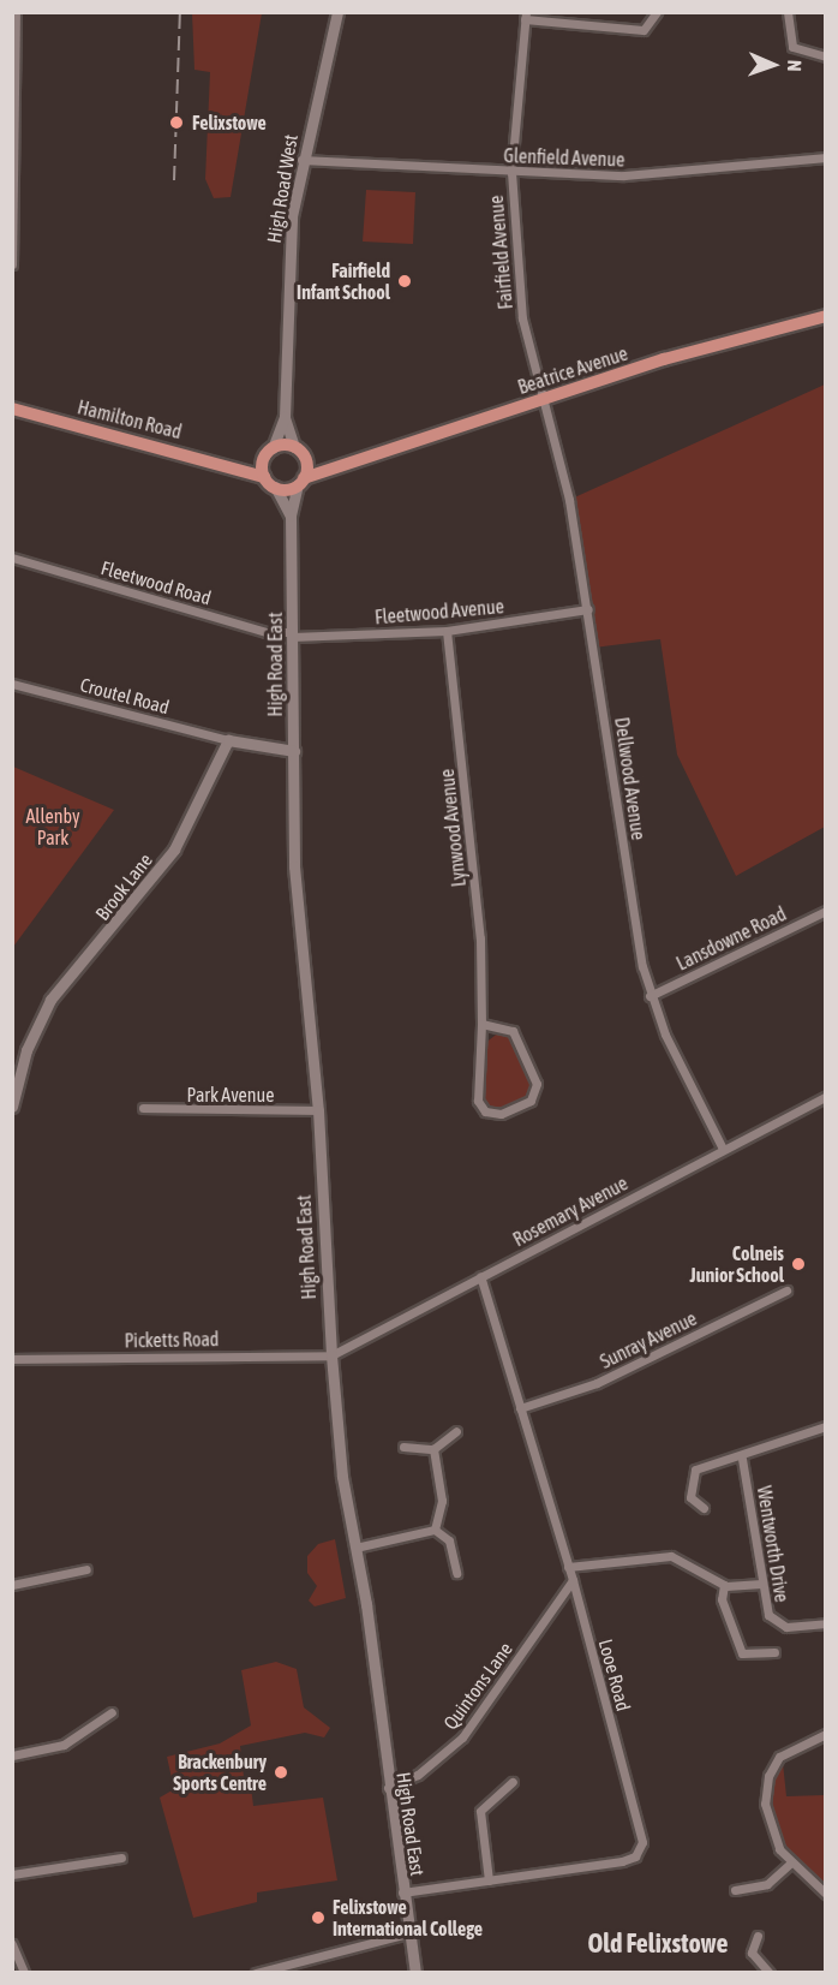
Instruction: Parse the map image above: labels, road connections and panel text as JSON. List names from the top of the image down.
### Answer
{
  "streets": {
    "main road": ["Beatrice Avenue", "Hamilton Road"],
    "street": [
      "Glenfield Avenue",
      "High Road West",
      "Fairfield Avenue",
      "Fleetwood Road",
      "Fleetwood Avenue",
      "High Road East",
      "Croutel Road",
      "Dellwood Avenue",
      "Lynwood Avenue",
      "Brook Lane",
      "Lansdowne Road",
      "Park Avenue",
      "Rosemary Avenue",
      "Picketts Road",
      "Sunray Avenue",
      "Wentworth Drive",
      "Looe Road",
      "Quintons Lane"
    ]
  },
  "crossings": [
    ["Glenfield Avenue", "High Road West"],
    ["Glenfield Avenue", "Fairfield Avenue"],
    ["Fairfield Avenue", "Beatrice Avenue"],
    ["Fairfield Avenue", "Dellwood Avenue"],
    ["Beatrice Avenue", "Hamilton Road"],
    ["Beatrice Avenue", "High Road East"],
    ["Beatrice Avenue", "Dellwood Avenue"],
    ["Hamilton Road", "High Road East"],
    ["Fleetwood Road", "Fleetwood Avenue"],
    ["Fleetwood Road", "High Road East"],
    ["Fleetwood Avenue", "High Road East"],
    ["Fleetwood Avenue", "Dellwood Avenue"],
    ["Fleetwood Avenue", "Lynwood Avenue"],
    ["High Road East", "Park Avenue"],
    ["High Road East", "Rosemary Avenue"],
    ["High Road East", "Picketts Road"],
    ["High Road East", "Looe Road"],
    ["High Road East", "Quintons Lane"],
    ["Croutel Road", "Brook Lane"],
    ["Dellwood Avenue", "Lansdowne Road"],
    ["Dellwood Avenue", "Rosemary Avenue"],
    ["Rosemary Avenue", "Picketts Road"],
    ["Rosemary Avenue", "Looe Road"],
    ["Sunray Avenue", "Looe Road"],
    ["Looe Road", "Quintons Lane"]
  ],
  "districts": ["Old Felixstowe"],
  "parks": ["Allenby Park"],
  "places": [
    "Felixstowe",
    "Fairfield Infant School",
    "Colneis Junior School",
    "Brackenbury Sports Centre",
    "Felixstowe International College"
  ],
  "north": "right"
}
